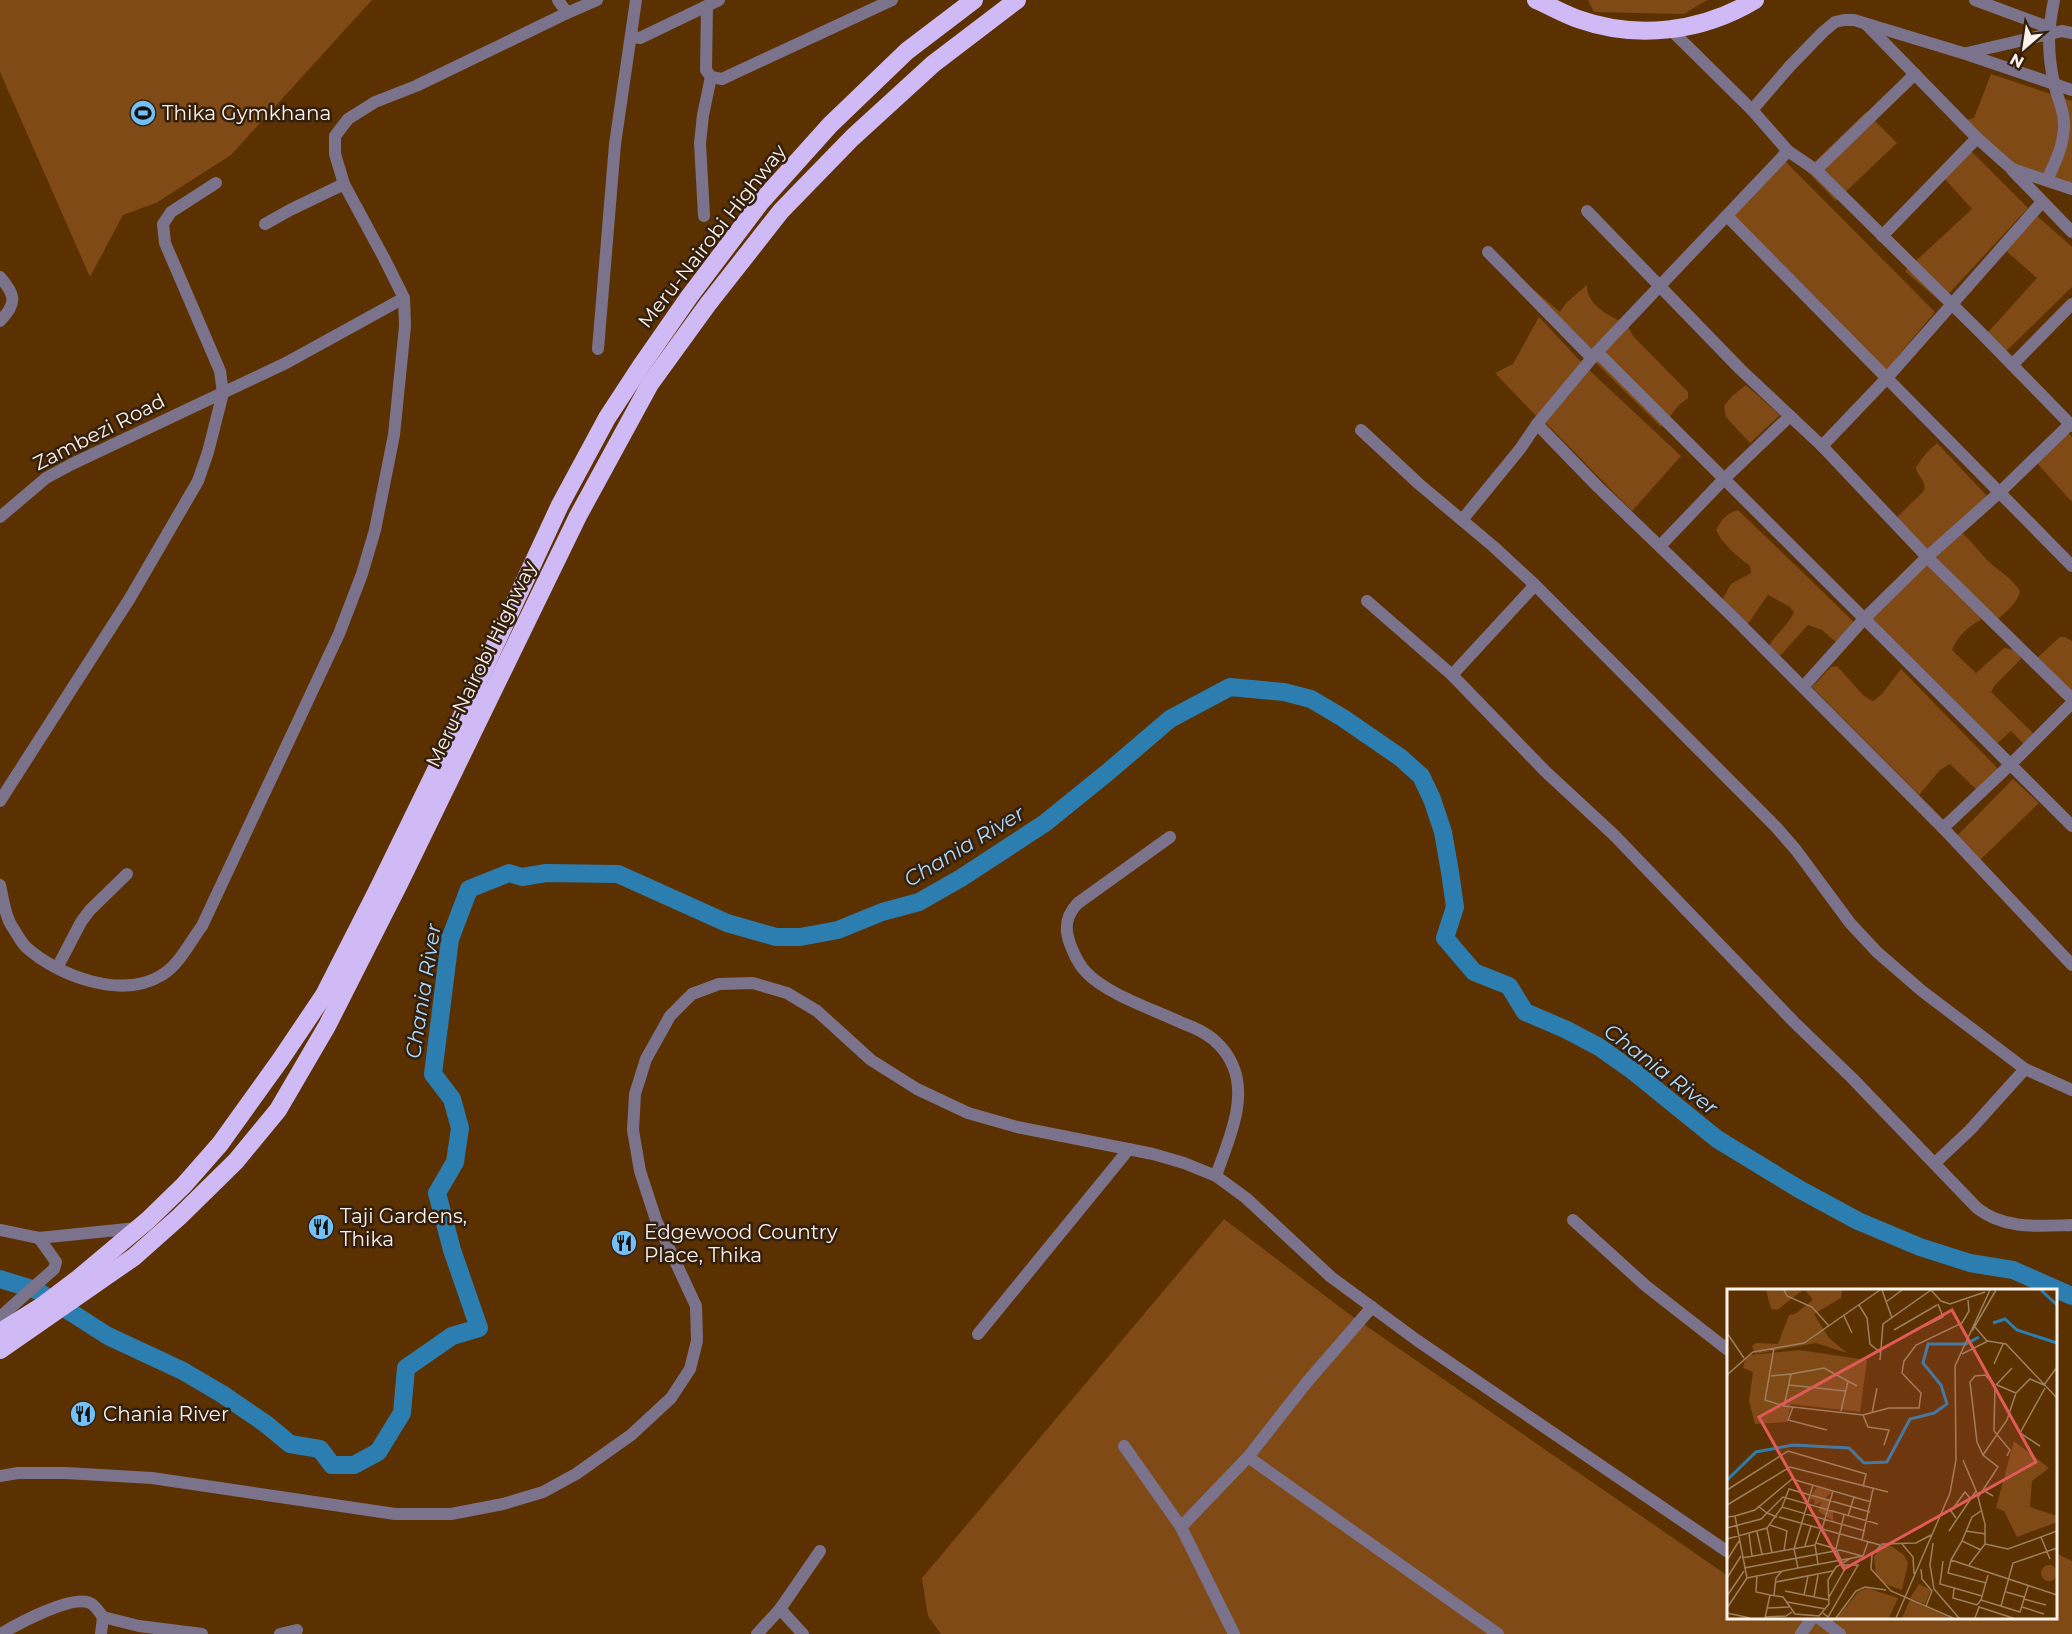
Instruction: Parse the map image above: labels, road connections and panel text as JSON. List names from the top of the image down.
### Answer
{
  "streets": {
    "highway": ["Meru-Nairobi Highway"],
    "street": ["Zambezi Road"]
  },
  "water": ["Chania River"],
  "places": {
    "sports": ["Thika Gymkhana"],
    "restaurant": ["Taji Gardens, Thika", "Edgewood Country Place, Thika", "Chania River"]
  },
  "north": "bottom left"
}
